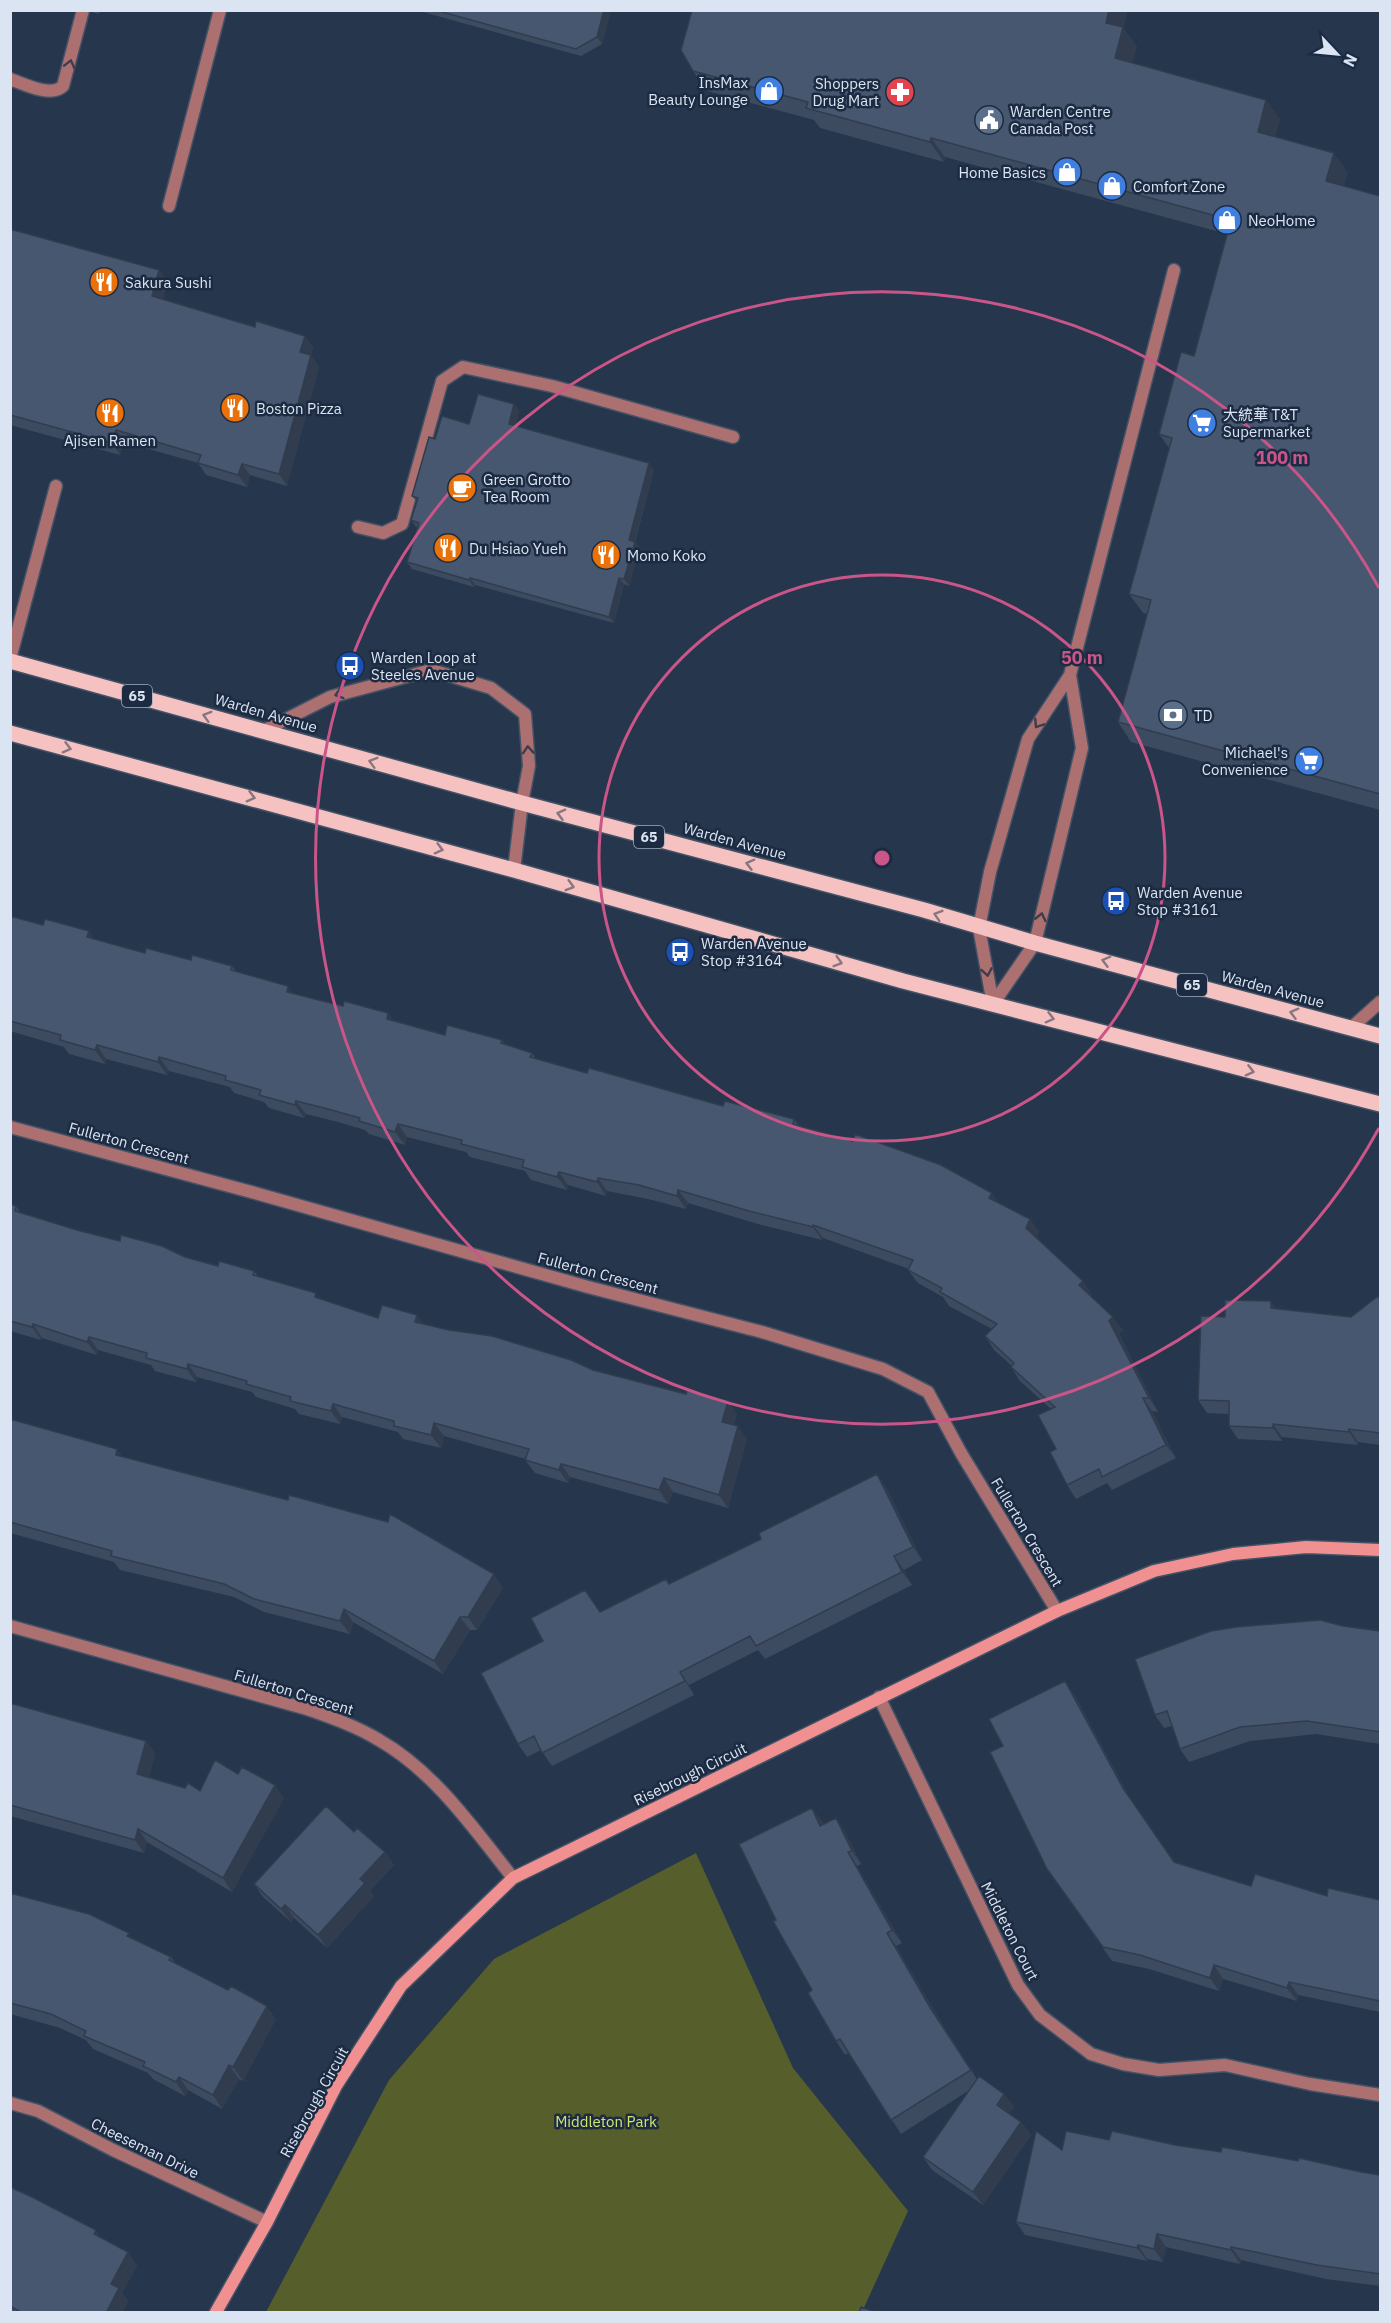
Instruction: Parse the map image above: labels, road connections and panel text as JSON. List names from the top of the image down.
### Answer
{
  "streets": {
    "main road": ["65", "Warden Avenue"],
    "street": [
      "Fullerton Crescent",
      "Risebrough Circuit",
      "Middleton Court",
      "Cheeseman Drive"
    ]
  },
  "crossings": [
    ["Fullerton Crescent", "Risebrough Circuit"],
    ["Risebrough Circuit", "Middleton Court"],
    ["Risebrough Circuit", "Cheeseman Drive"]
  ],
  "parks": ["Middleton Park"],
  "places": {
    "shop": [
      "InsMax Beauty Lounge",
      "Home Basics",
      "Comfort Zone",
      "NeoHome"
    ],
    "pharmacy": ["Shoppers Drug Mart"],
    "public building": ["Warden Centre Canada Post"],
    "restaurant": [
      "Sakura Sushi",
      "Boston Pizza",
      "Ajisen Ramen",
      "Du Hsiao Yueh",
      "Momo Koko"
    ],
    "supermarket": ["大統華 T&T Supermarket", "Michael's Convenience"],
    "cafe": ["Green Grotto Tea Room"],
    "bus stop": ["Warden Loop at Steeles Avenue", "Warden Avenue Stop #3161", "Warden Avenue Stop #3164"],
    "bank": ["TD"]
  },
  "north": "bottom right",
  "rings": ["100 m", "50 m"]
}
